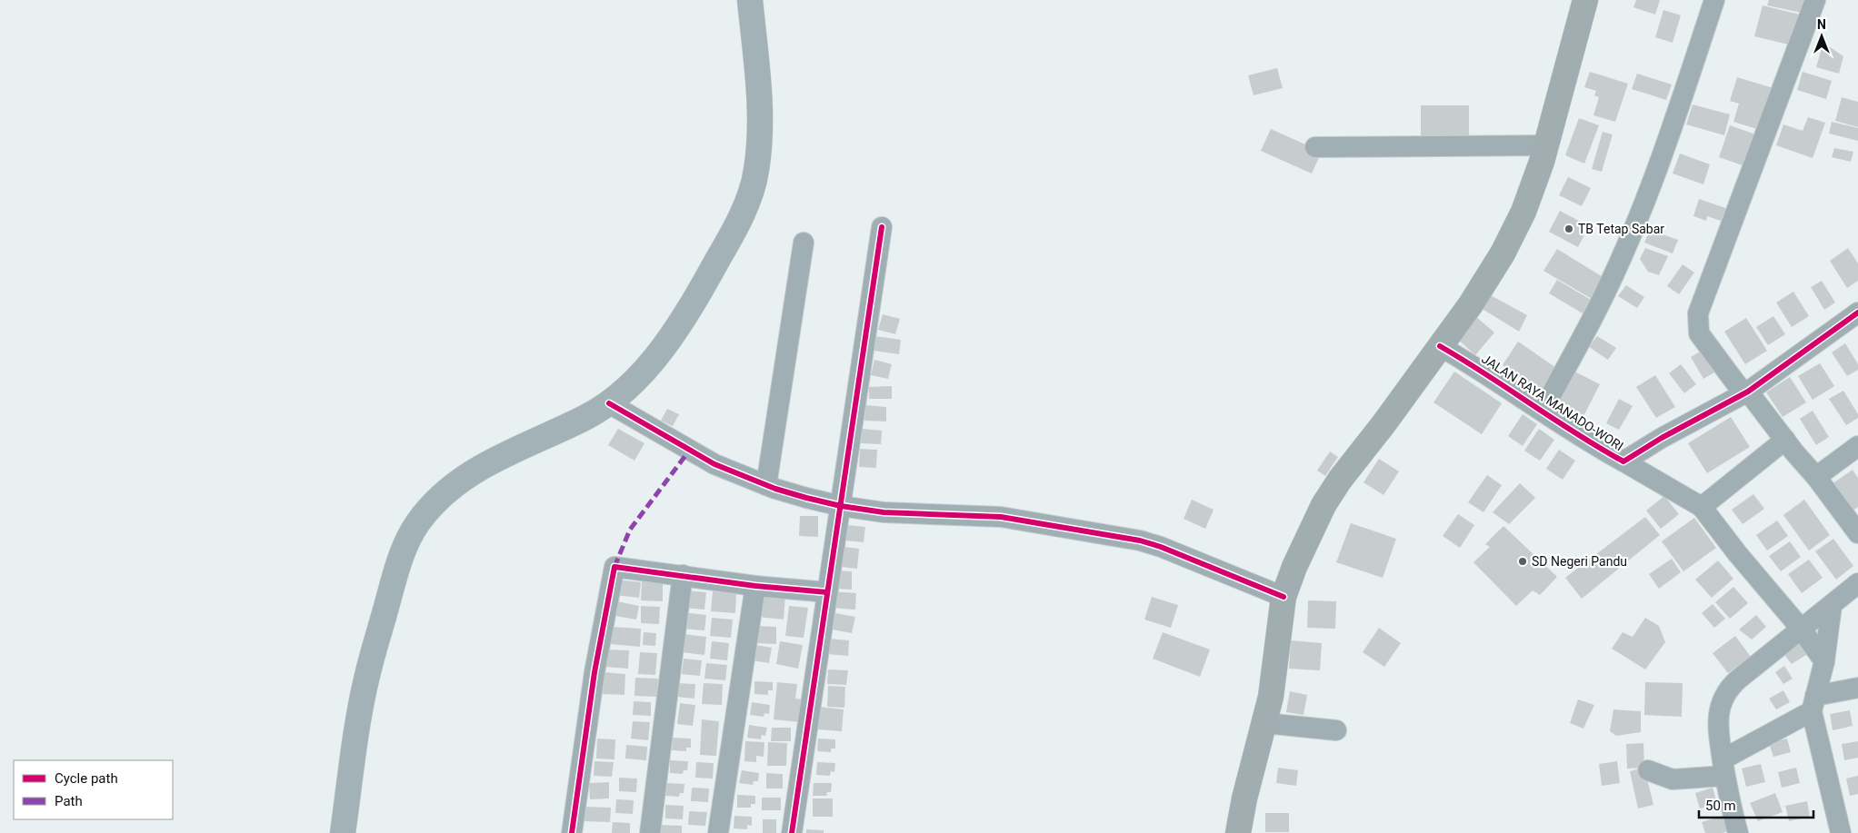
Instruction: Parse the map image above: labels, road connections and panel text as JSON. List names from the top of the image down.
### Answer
{
  "streets": {
    "street": ["JALAN RAYA MANADO-WORI"]
  },
  "places": ["TB Tetap Sabar", "SD Negeri Pandu"],
  "legend": ["Cycle path", "Path"],
  "scale_bar": "50 m",
  "north": "top"
}
